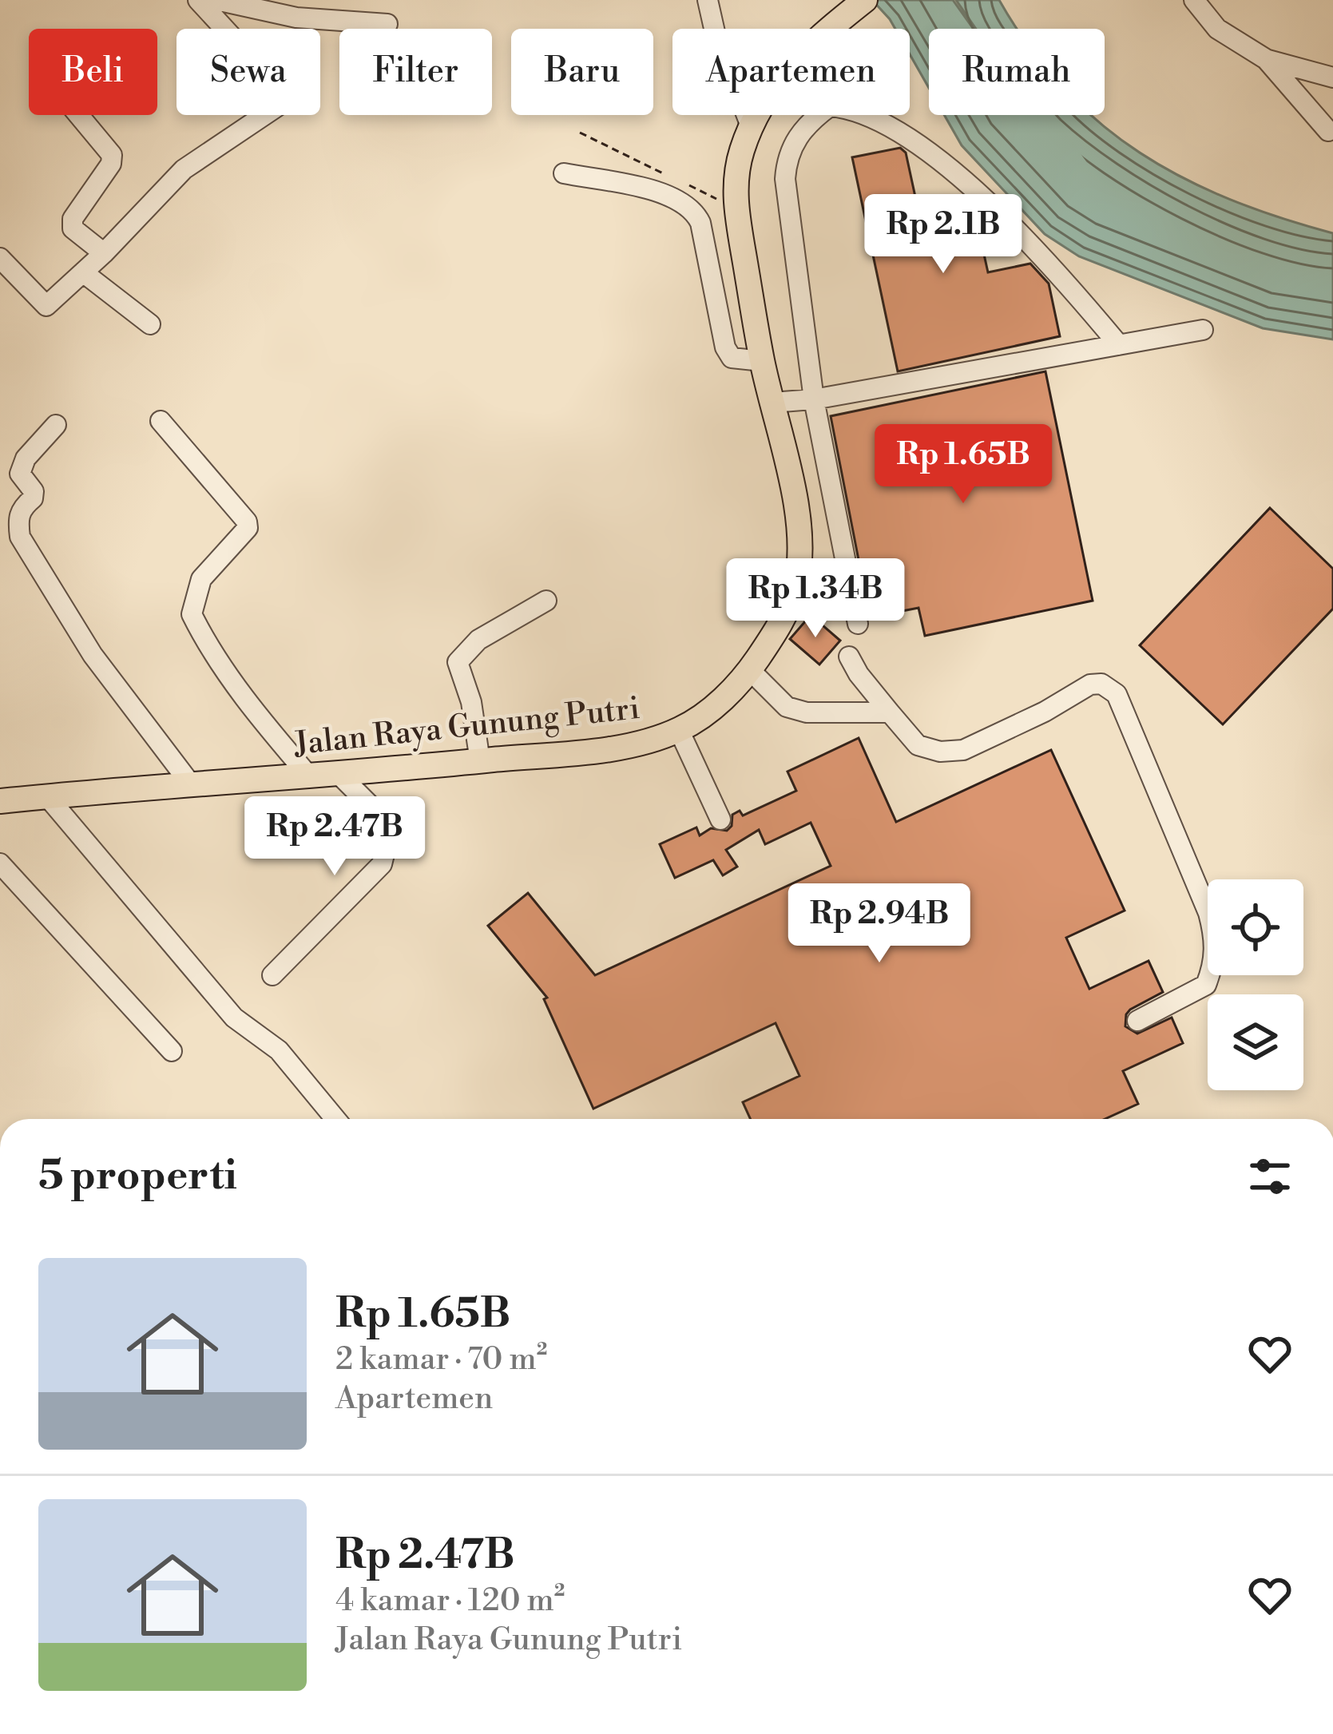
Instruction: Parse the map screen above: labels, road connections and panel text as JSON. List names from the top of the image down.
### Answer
{
  "streets": {
    "main road": ["Jalan Raya Gunung Putri"]
  },
  "page": {
    "chip": [
      "Beli",
      "Sewa",
      "Filter",
      "Baru",
      "Apartemen",
      "Rumah"
    ],
    "price": [
      "Rp 2.1B",
      "Rp 1.65B",
      "Rp 1.34B",
      "Rp 2.47B",
      "Rp 2.94B"
    ],
    "heading": "5 properti",
    "list": [
      {
        "name": "Rp 1.65B",
        "note": "2 kamar · 70 m² · Apartemen"
      },
      {
        "name": "Rp 2.47B",
        "note": "4 kamar · 120 m² · Jalan Raya Gunung Putri"
      }
    ]
  }
}
